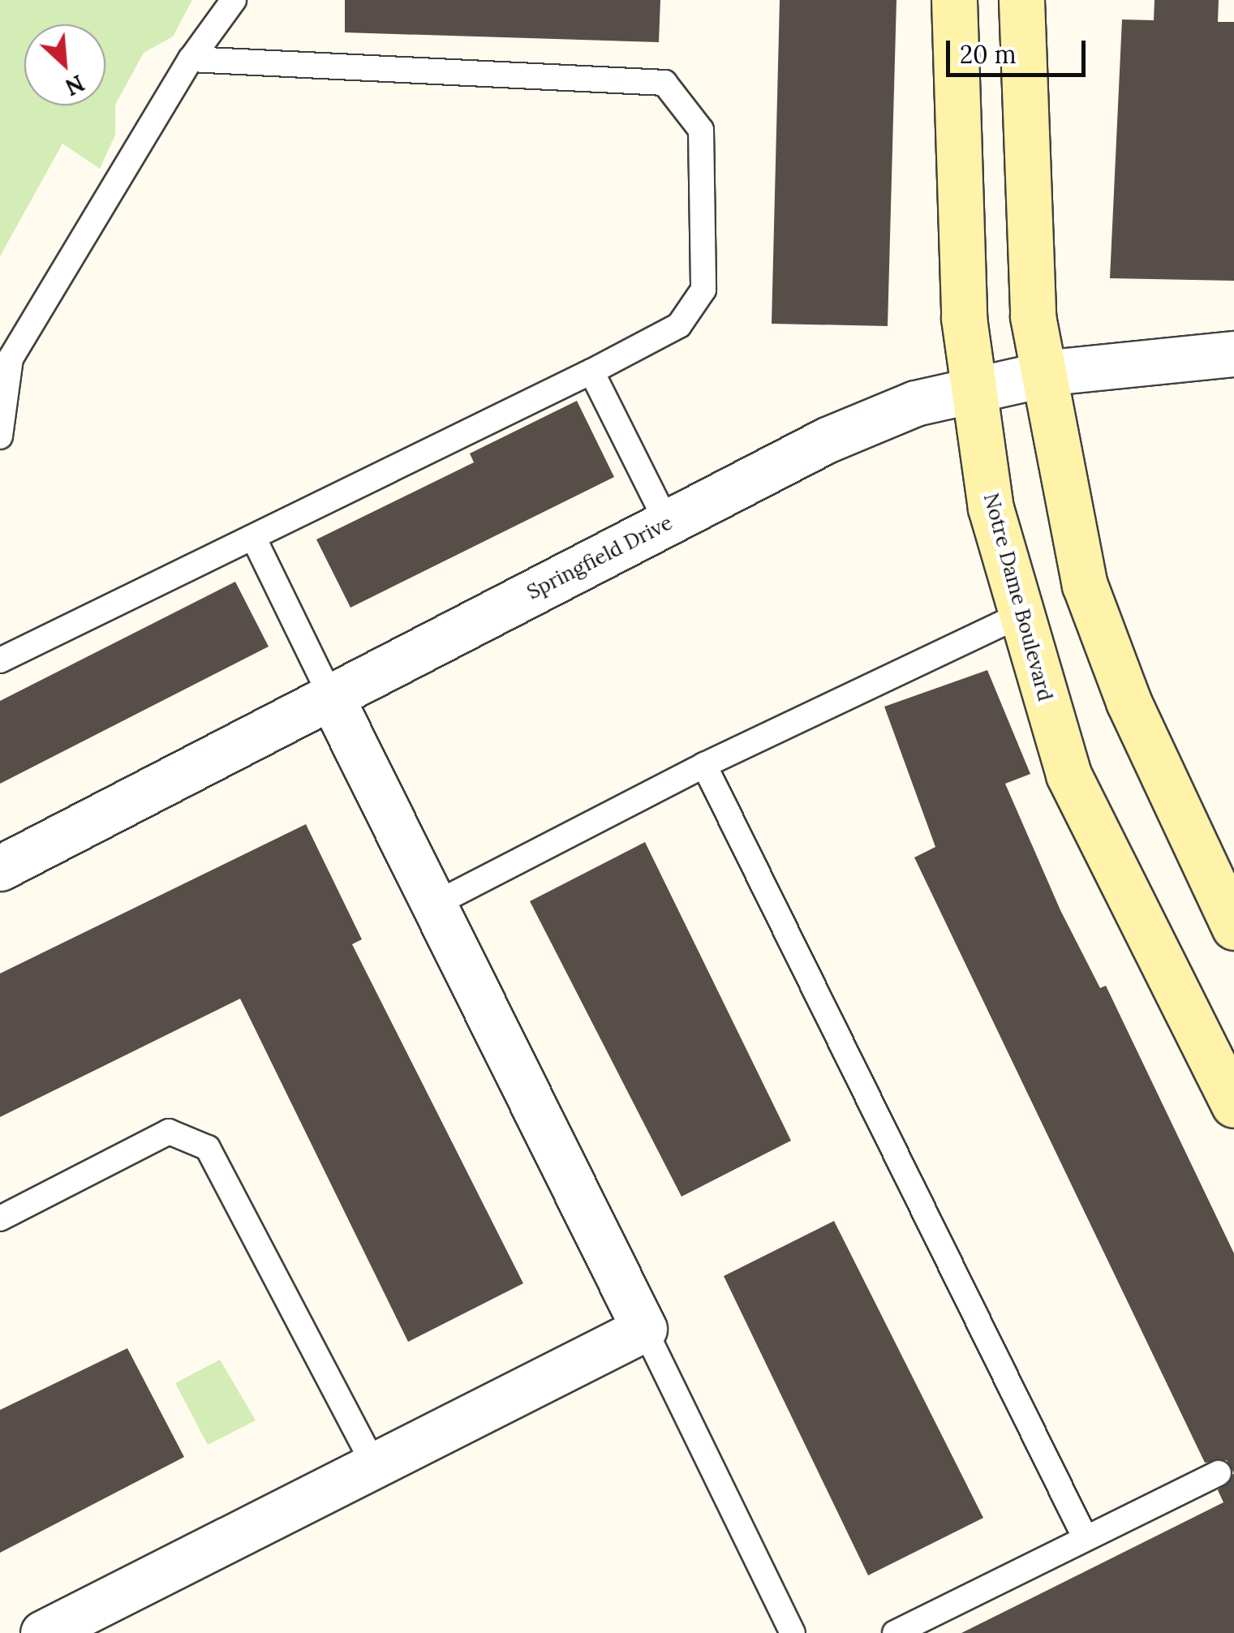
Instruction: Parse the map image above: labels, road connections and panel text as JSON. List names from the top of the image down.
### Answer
{
  "streets": {
    "street": ["Springfield Drive", "Notre Dame Boulevard"]
  },
  "crossings": [
    ["Springfield Drive", "Notre Dame Boulevard"]
  ],
  "scale_bar": "20 m",
  "north": "bottom right"
}
